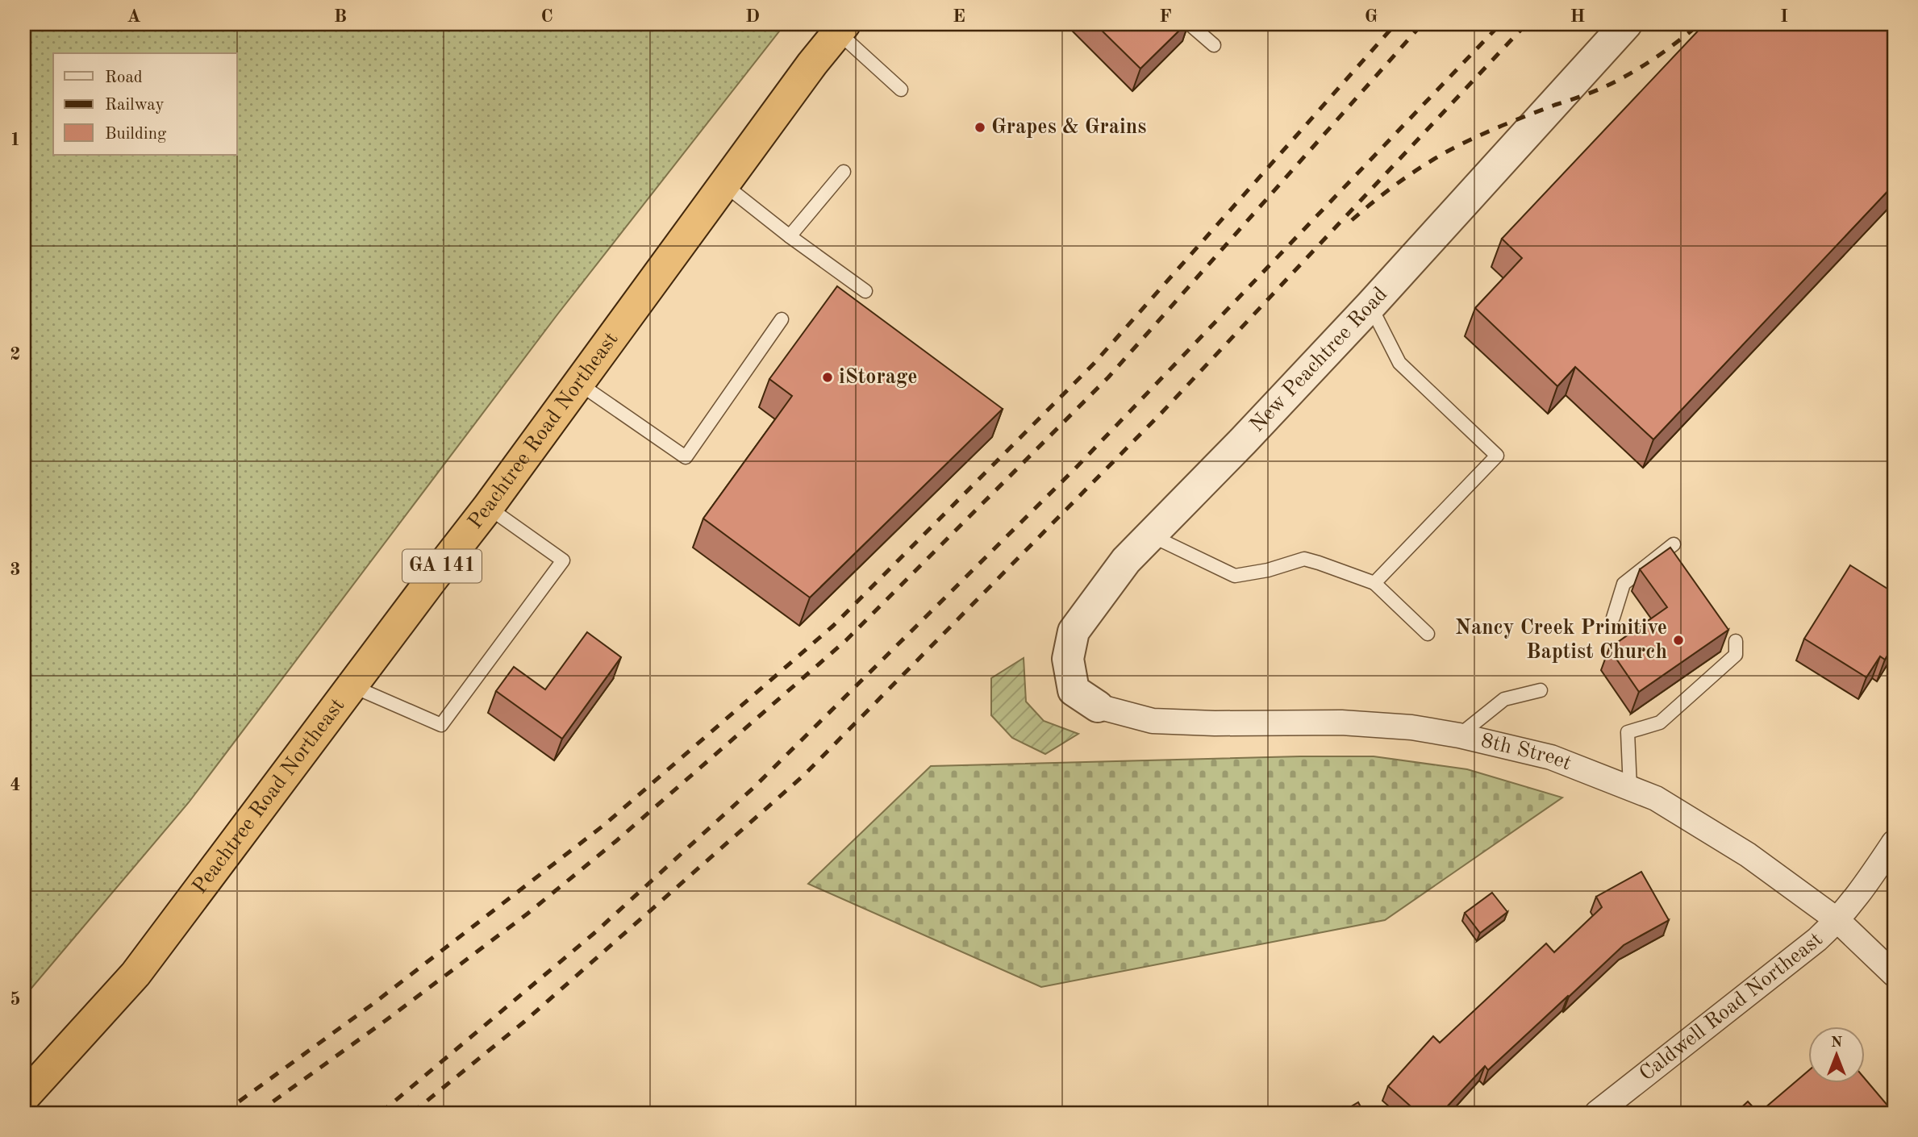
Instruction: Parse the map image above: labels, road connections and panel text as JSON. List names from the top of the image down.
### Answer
{
  "streets": {
    "highway": ["Peachtree Road Northeast", "GA 141"],
    "street": ["New Peachtree Road", "8th Street", "Caldwell Road Northeast"]
  },
  "crossings": [
    ["New Peachtree Road", "8th Street"],
    ["8th Street", "Caldwell Road Northeast"]
  ],
  "places": ["Grapes & Grains", "iStorage", "Nancy Creek Primitive Baptist Church"],
  "legend": ["Road", "Railway", "Building"],
  "north": "top",
  "grid": {
    "columns": [
      "A",
      "B",
      "C",
      "D",
      "E",
      "F",
      "G",
      "H",
      "I"
    ],
    "rows": [
      "1",
      "2",
      "3",
      "4",
      "5"
    ]
  }
}
